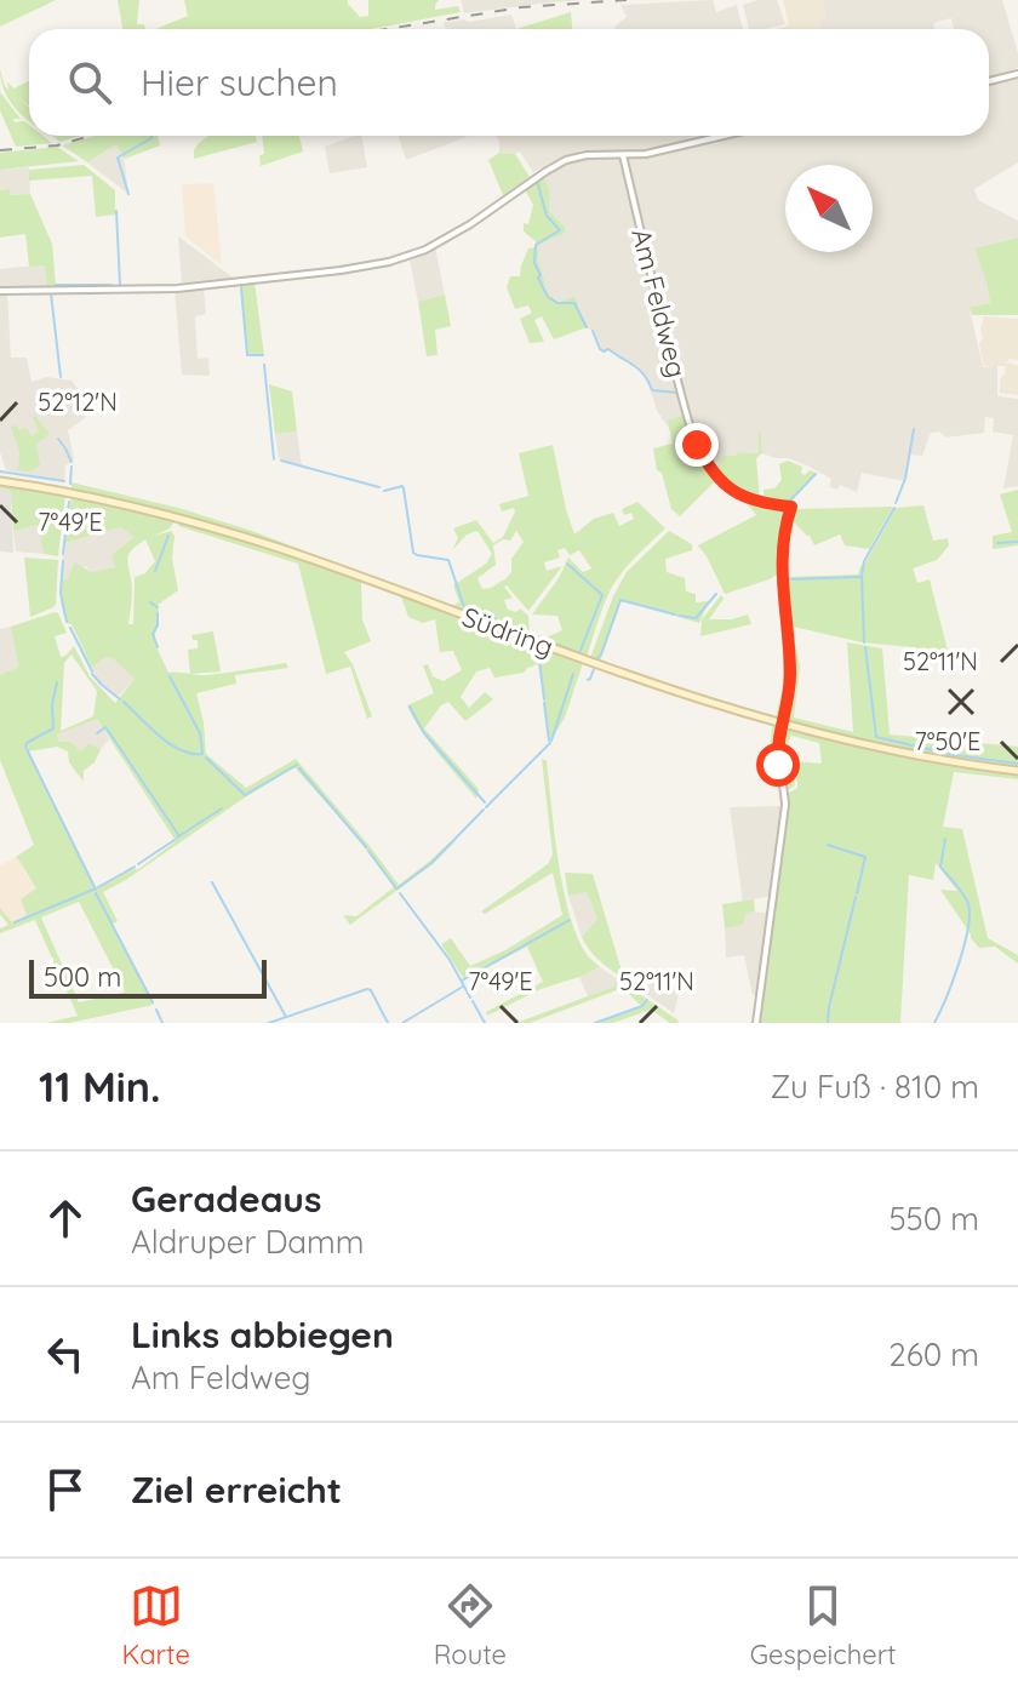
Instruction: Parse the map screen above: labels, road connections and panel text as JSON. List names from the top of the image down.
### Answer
{
  "streets": {
    "main road": ["Südring"],
    "street": ["Am Feldweg"]
  },
  "scale_bar": "500 m",
  "north": "top left",
  "page": {
    "search": "Hier suchen",
    "scale": "500 m",
    "heading": ["11 Min.", "Zu Fuß · 810 m"],
    "list": [
      ["Geradeaus", "Aldruper Damm", "550 m"],
      ["Links abbiegen", "Am Feldweg", "260 m"],
      "Ziel erreicht"
    ],
    "nav": ["Karte", "Route", "Gespeichert"]
  },
  "coordinates": [
    "52°12'N",
    "7°49'E",
    "52°11'N",
    "7°50'E"
  ]
}
